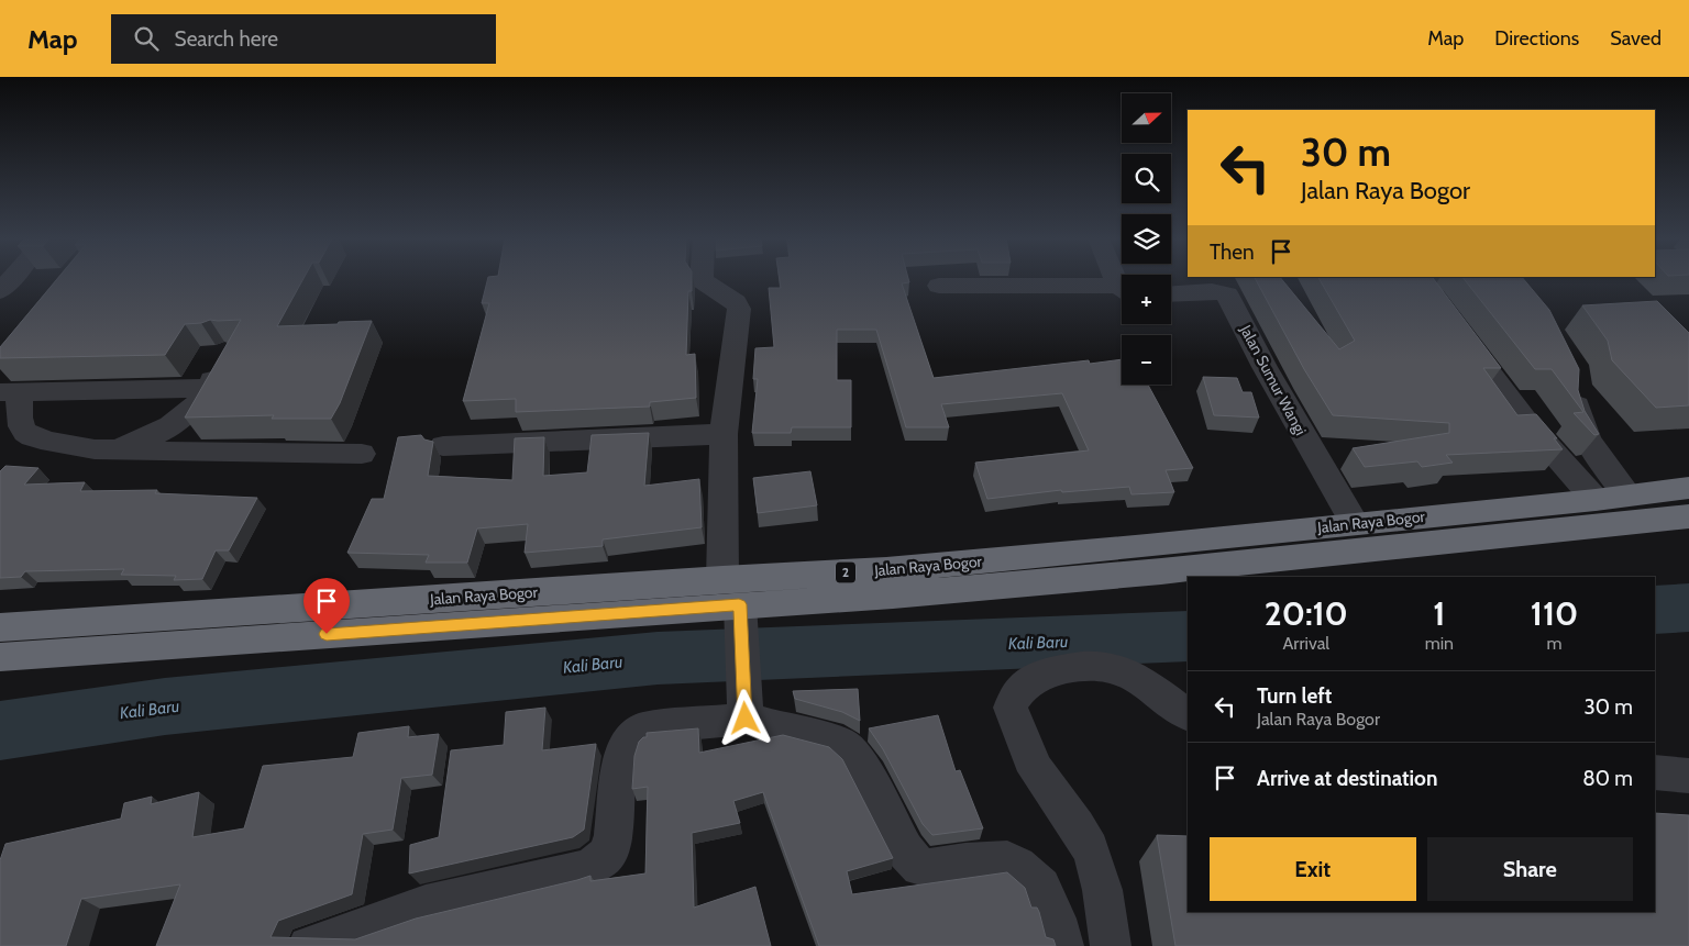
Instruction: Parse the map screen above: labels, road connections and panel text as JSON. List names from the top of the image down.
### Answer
{
  "streets": {
    "highway": ["Jalan Raya Bogor", "2"],
    "street": ["Jalan Sumur Wangi"]
  },
  "crossings": [
    ["Jalan Sumur Wangi", "Jalan Raya Bogor"]
  ],
  "water": ["Kali Baru"],
  "north": "right",
  "page": {
    "header": "Map",
    "search": "Search here",
    "nav": ["Map", "Directions", "Saved"],
    "map_buttons": ["+", "−"],
    "turn": ["30 m", "Jalan Raya Bogor"],
    "then": "Then",
    "eta": [
      "20:10",
      "Arrival",
      "1",
      "min",
      "110",
      "m"
    ],
    "list": [
      {
        "name": "Turn left",
        "note": "Jalan Raya Bogor",
        "value": "30 m"
      },
      {
        "name": "Arrive at destination",
        "value": "80 m"
      }
    ],
    "buttons": ["Exit", "Share"]
  }
}
